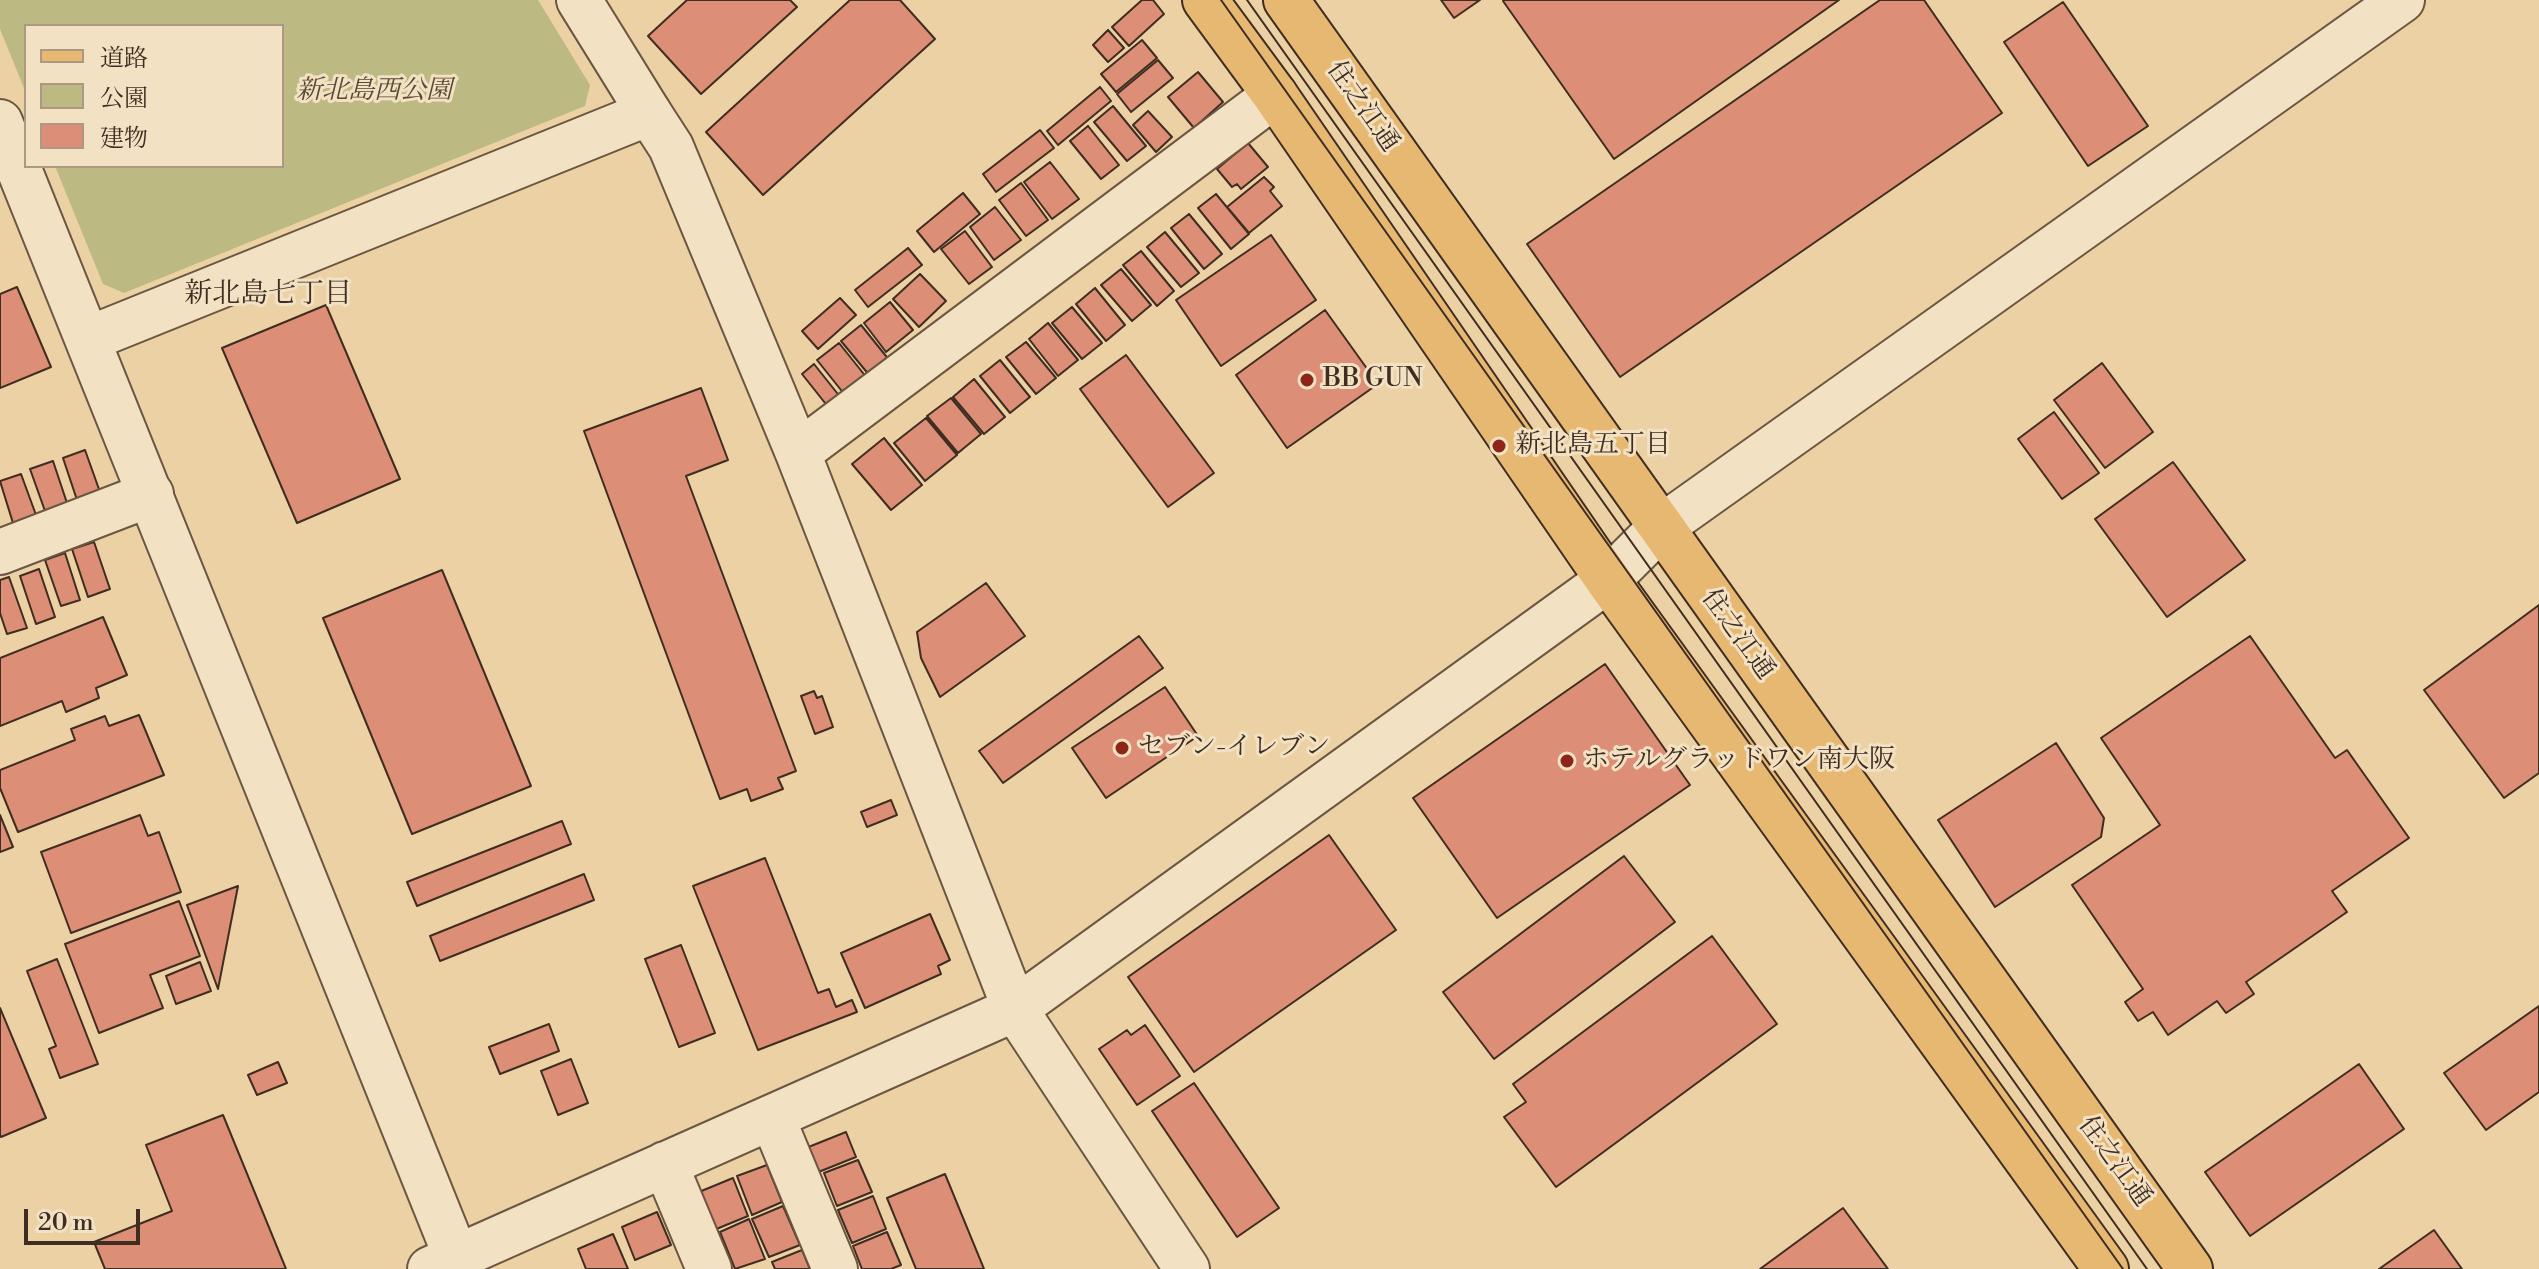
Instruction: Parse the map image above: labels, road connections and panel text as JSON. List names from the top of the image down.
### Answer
{
  "streets": {
    "main road": ["住之江通"]
  },
  "districts": ["新北島七丁目"],
  "parks": ["新北島西公園"],
  "places": [
    "BB GUN",
    "新北島五丁目",
    "セブン-イレブン",
    "ホテルグラッドワン南大阪"
  ],
  "legend": ["道路", "公園", "建物"],
  "scale_bar": "20 m"
}
